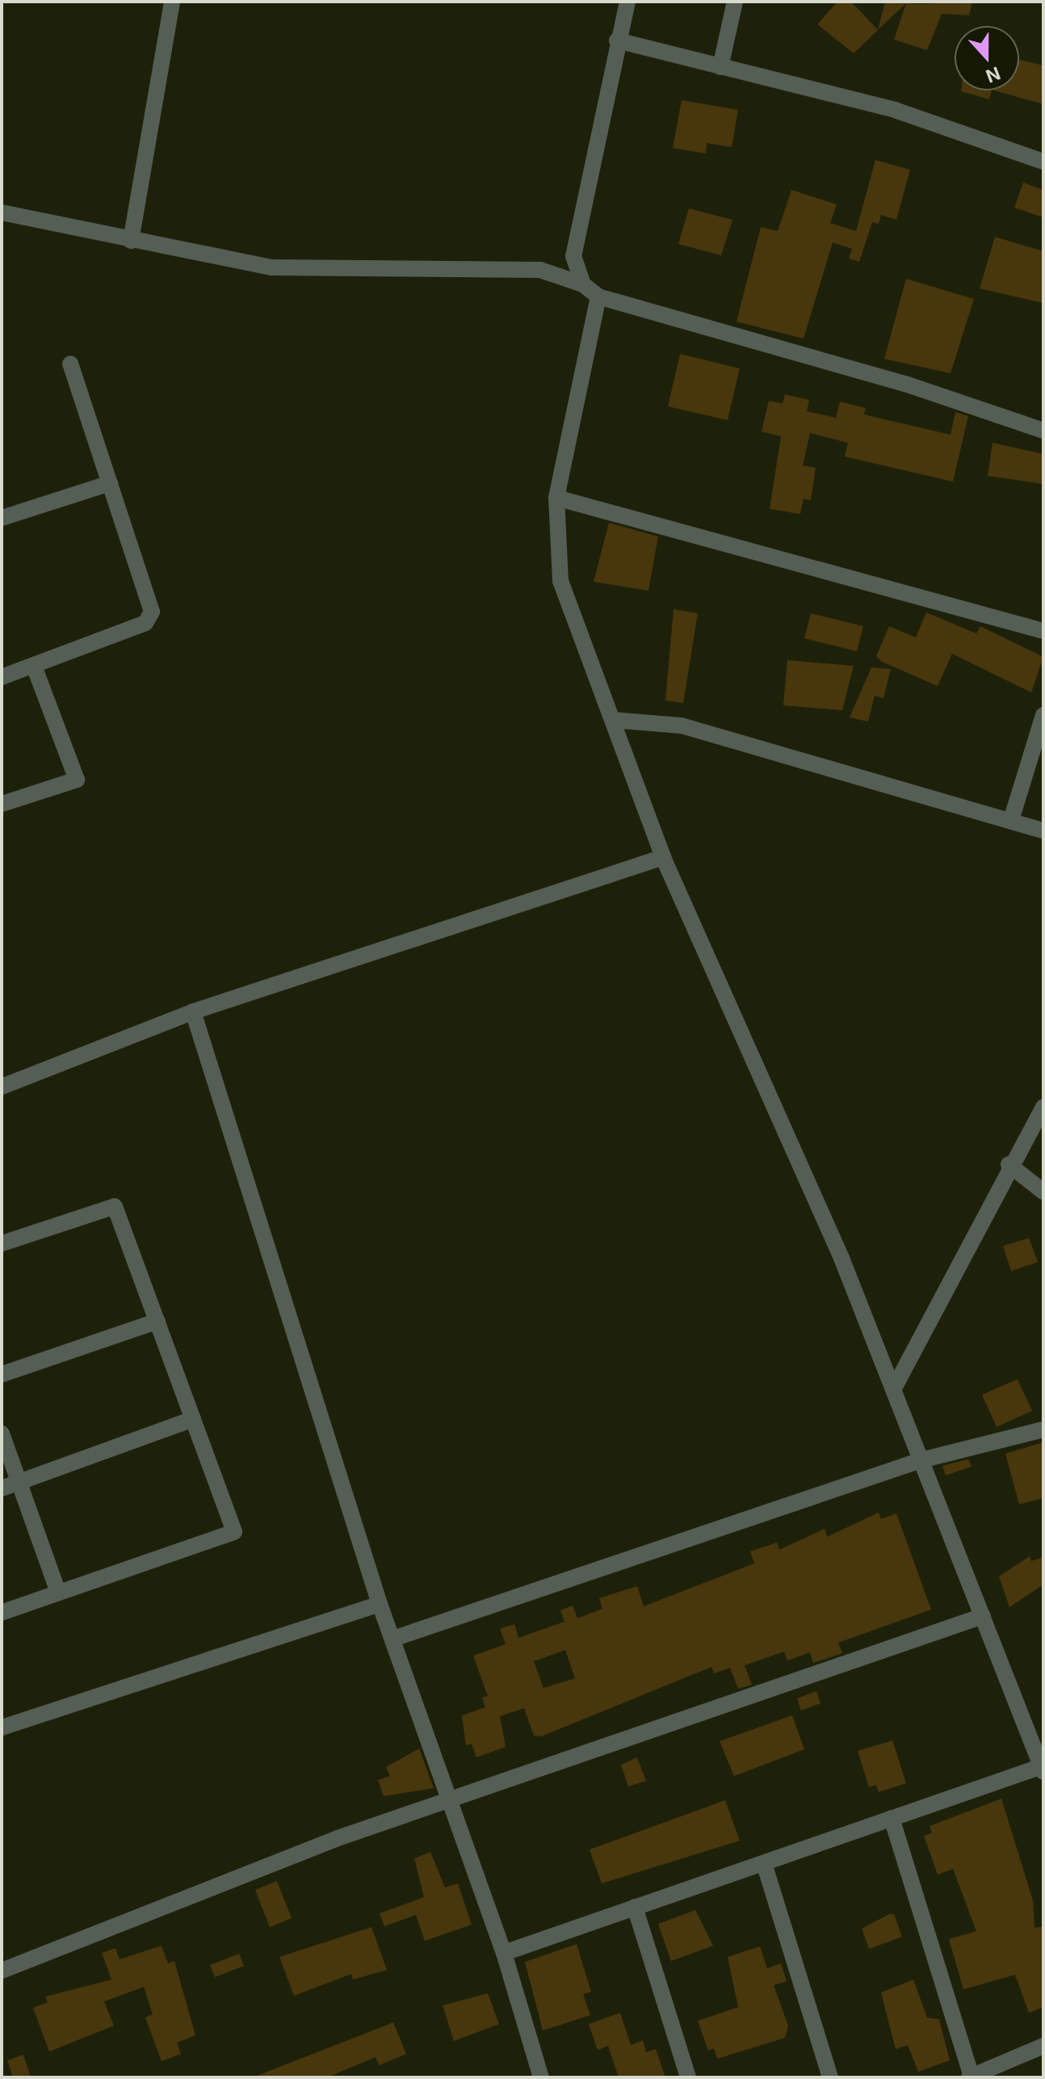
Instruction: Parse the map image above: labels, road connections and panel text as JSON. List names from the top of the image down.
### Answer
{
  "north": "bottom"
}
